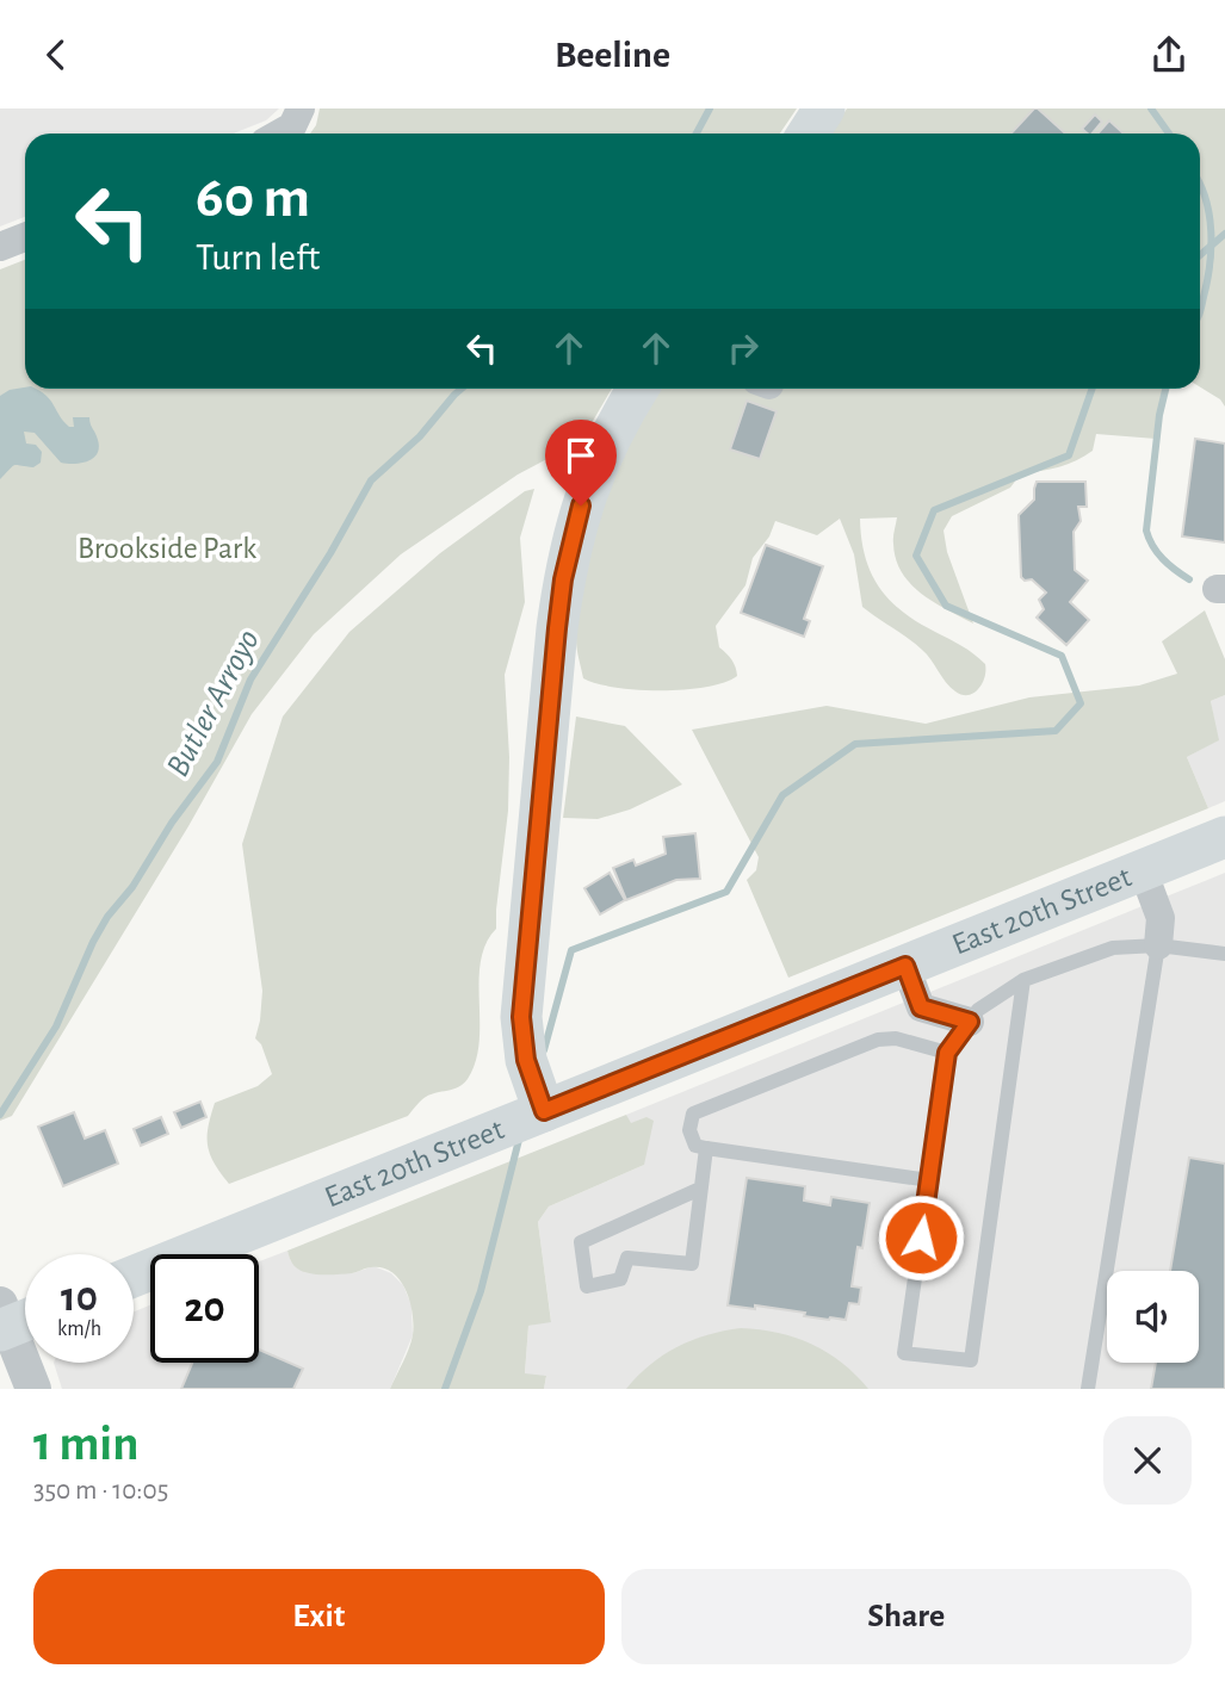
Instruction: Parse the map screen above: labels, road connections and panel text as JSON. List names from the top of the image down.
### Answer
{
  "streets": {
    "main road": ["East 20th Street"]
  },
  "water": ["Butler Arroyo"],
  "parks": ["Brookside Park"],
  "page": {
    "header": "Beeline",
    "turn": ["60 m", "Turn left"],
    "speed": "10 km/h",
    "limit": "20",
    "heading": ["1 min", "350 m · 10:05"],
    "buttons": ["Exit", "Share"]
  }
}
